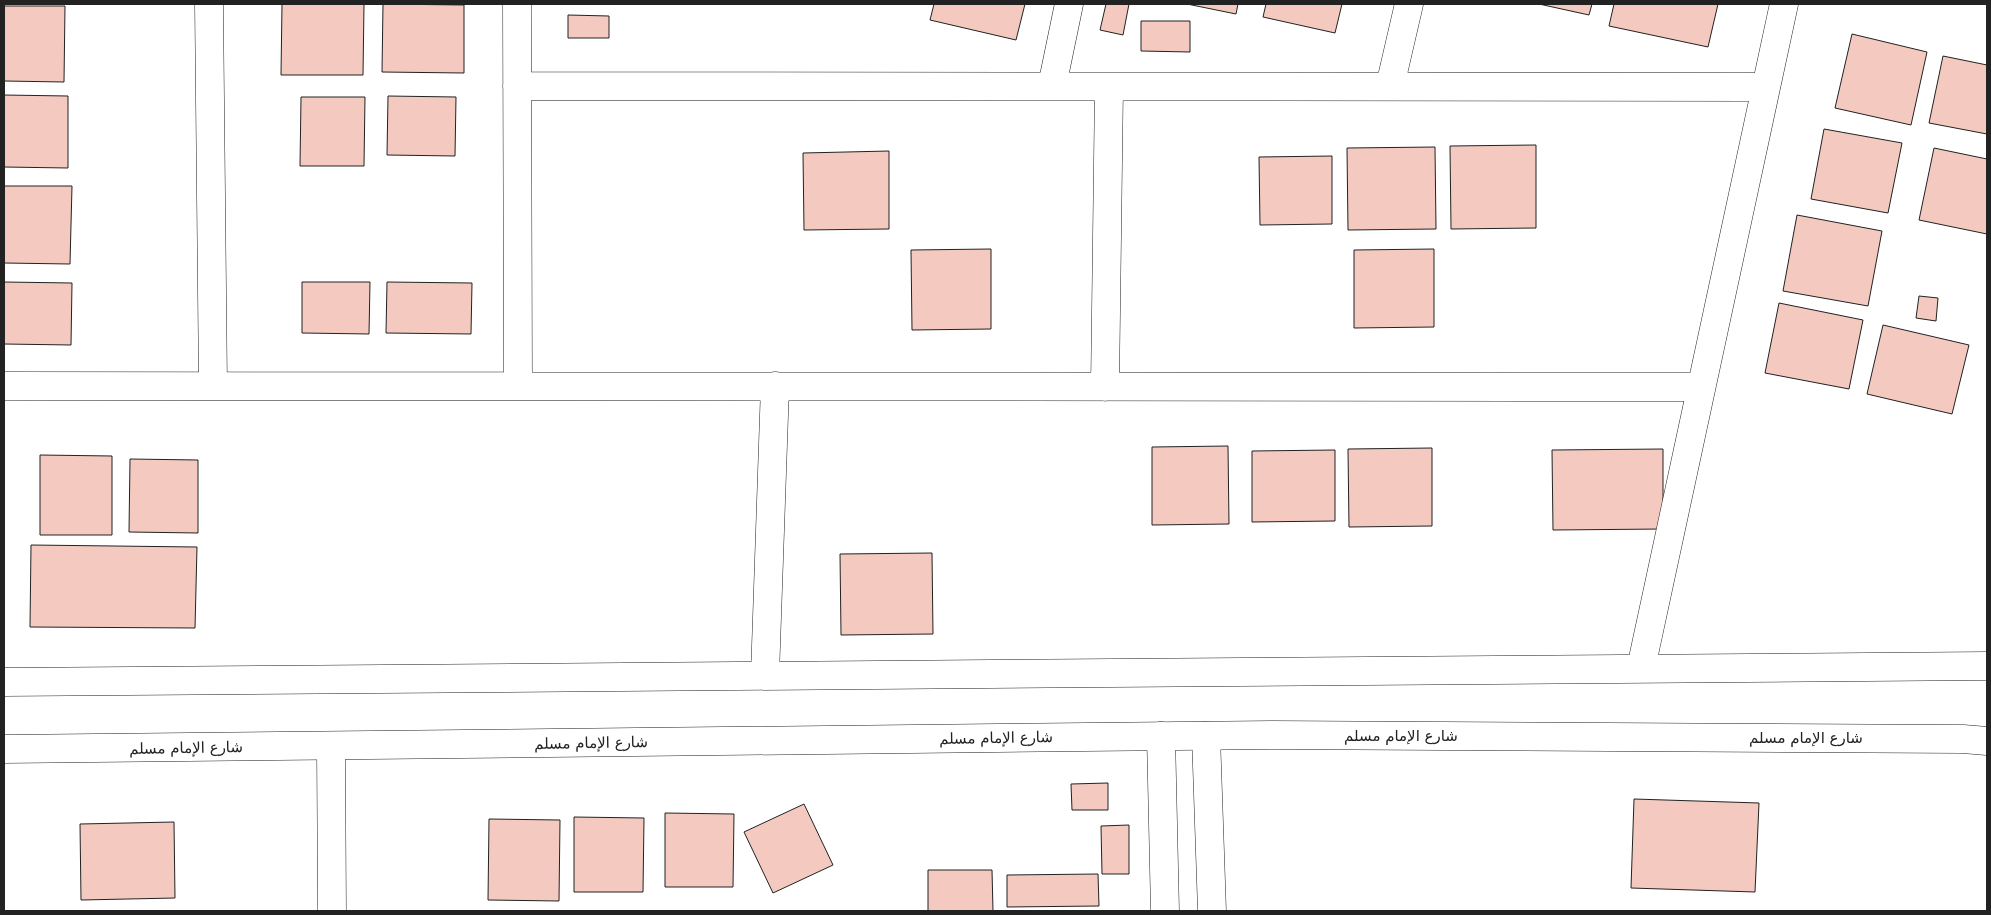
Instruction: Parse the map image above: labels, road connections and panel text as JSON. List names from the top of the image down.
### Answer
{
  "streets": {
    "street": ["شارع الإمام مسلم"]
  }
}
